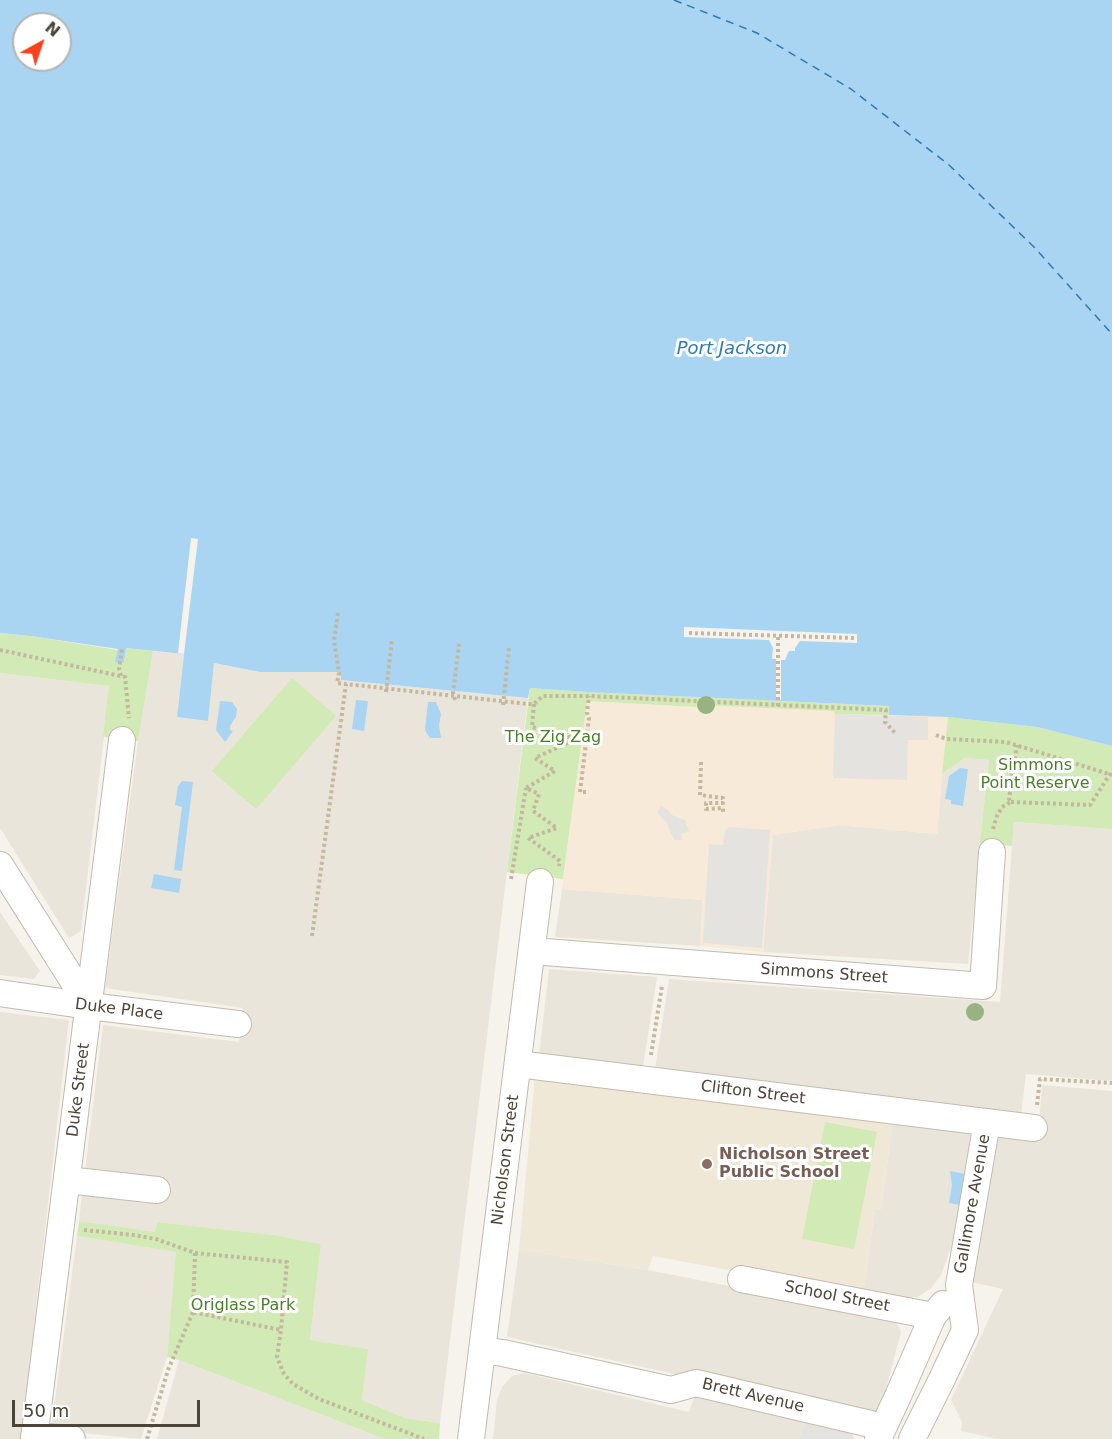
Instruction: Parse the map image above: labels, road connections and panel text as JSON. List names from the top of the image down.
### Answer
{
  "streets": {
    "street": [
      "Simmons Street",
      "Duke Place",
      "Duke Street",
      "Clifton Street",
      "Nicholson Street",
      "Gallimore Avenue",
      "School Street",
      "Brett Avenue"
    ]
  },
  "crossings": [
    ["Simmons Street", "Nicholson Street"],
    ["Duke Place", "Duke Street"],
    ["Clifton Street", "Nicholson Street"],
    ["Clifton Street", "Gallimore Avenue"],
    ["Nicholson Street", "Brett Avenue"],
    ["Gallimore Avenue", "School Street"],
    ["Gallimore Avenue", "Brett Avenue"]
  ],
  "water": ["Port Jackson"],
  "parks": ["The Zig Zag", "Simmons Point Reserve", "Origlass Park"],
  "places": ["Nicholson Street Public School"],
  "scale_bar": "50 m",
  "north": "top right"
}
